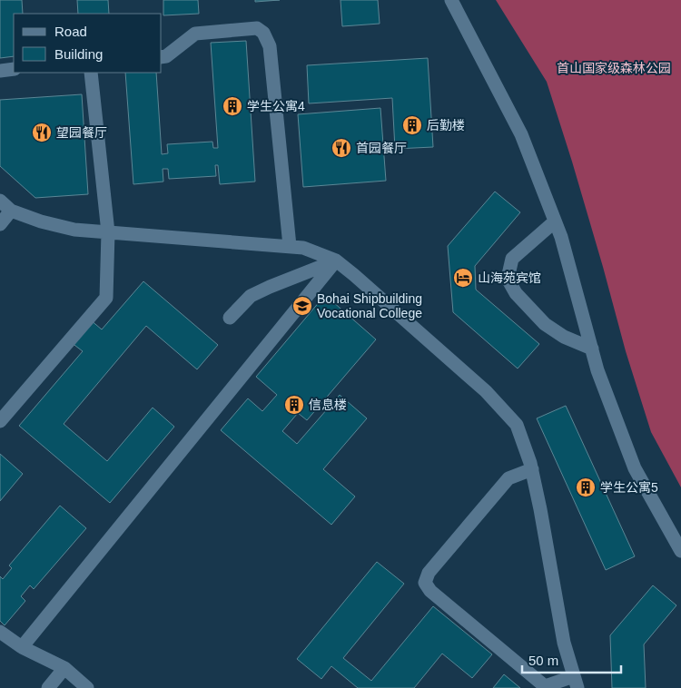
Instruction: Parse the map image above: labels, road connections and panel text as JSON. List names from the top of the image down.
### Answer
{
  "parks": ["首山国家级森林公园"],
  "places": {
    "building": [
      "学生公寓4",
      "后勤楼",
      "信息楼",
      "学生公寓5"
    ],
    "restaurant": ["望园餐厅", "首园餐厅"],
    "hotel": ["山海苑宾馆"],
    "school or university": ["Bohai Shipbuilding Vocational College"]
  },
  "legend": ["Road", "Building"],
  "scale_bar": "50 m"
}
